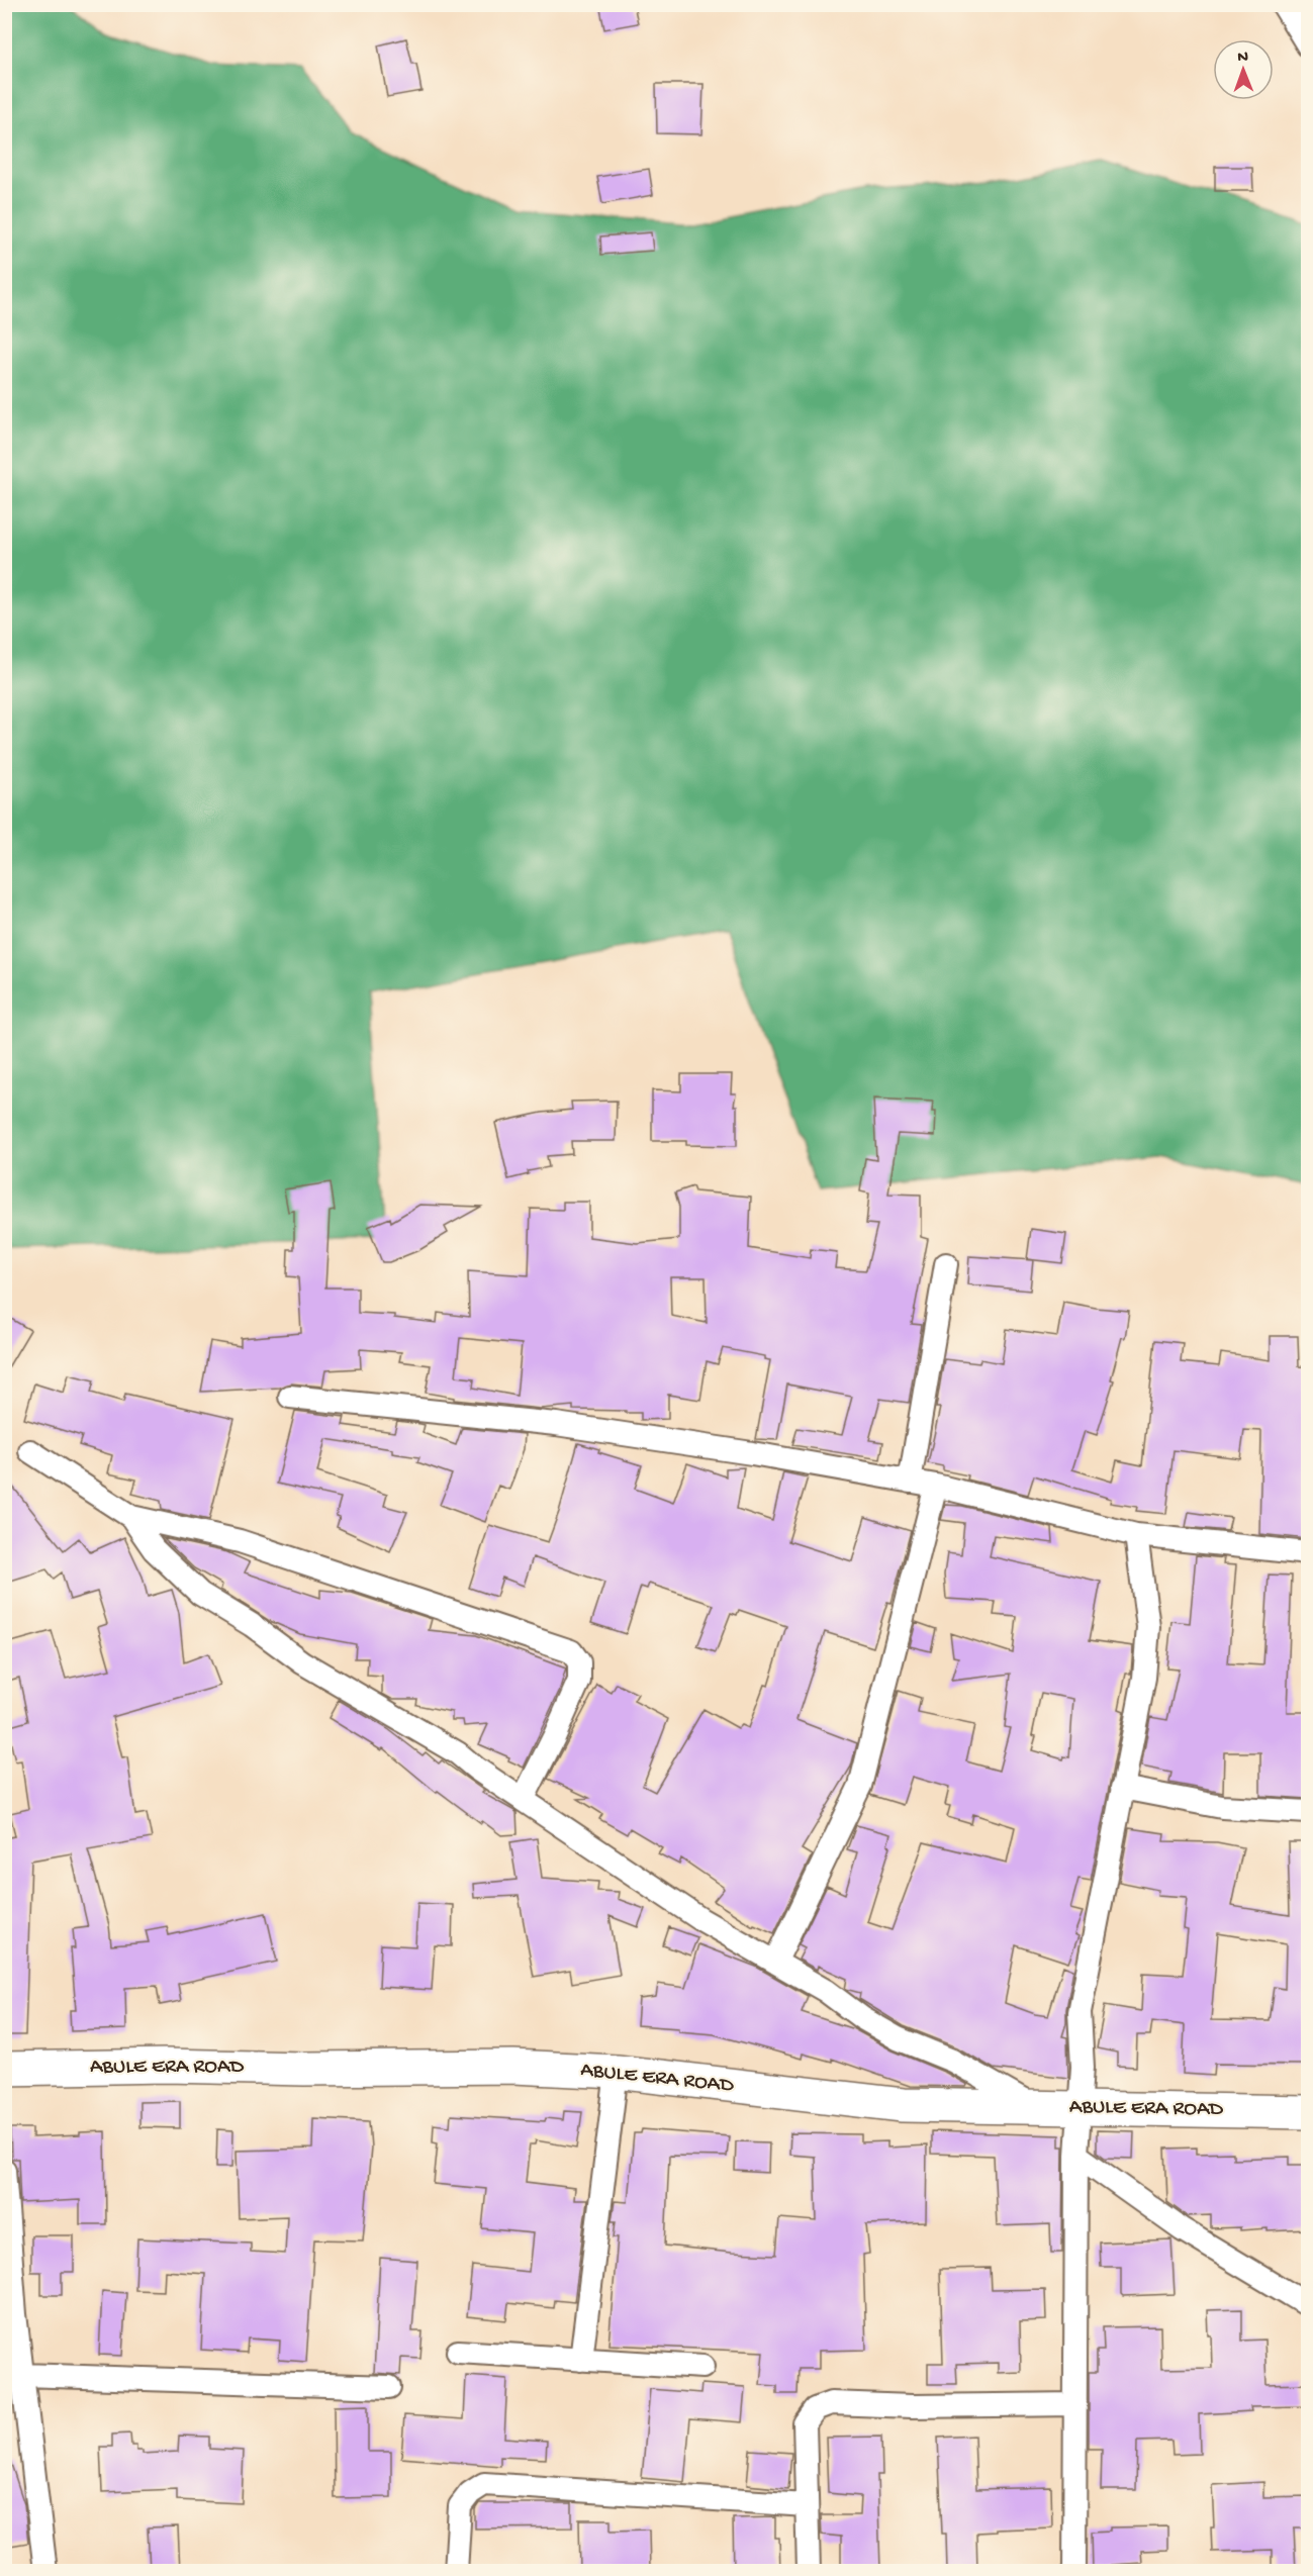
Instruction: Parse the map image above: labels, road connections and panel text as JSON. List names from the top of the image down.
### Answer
{
  "streets": {
    "street": ["ABULE ERA ROAD"]
  },
  "north": "top"
}
